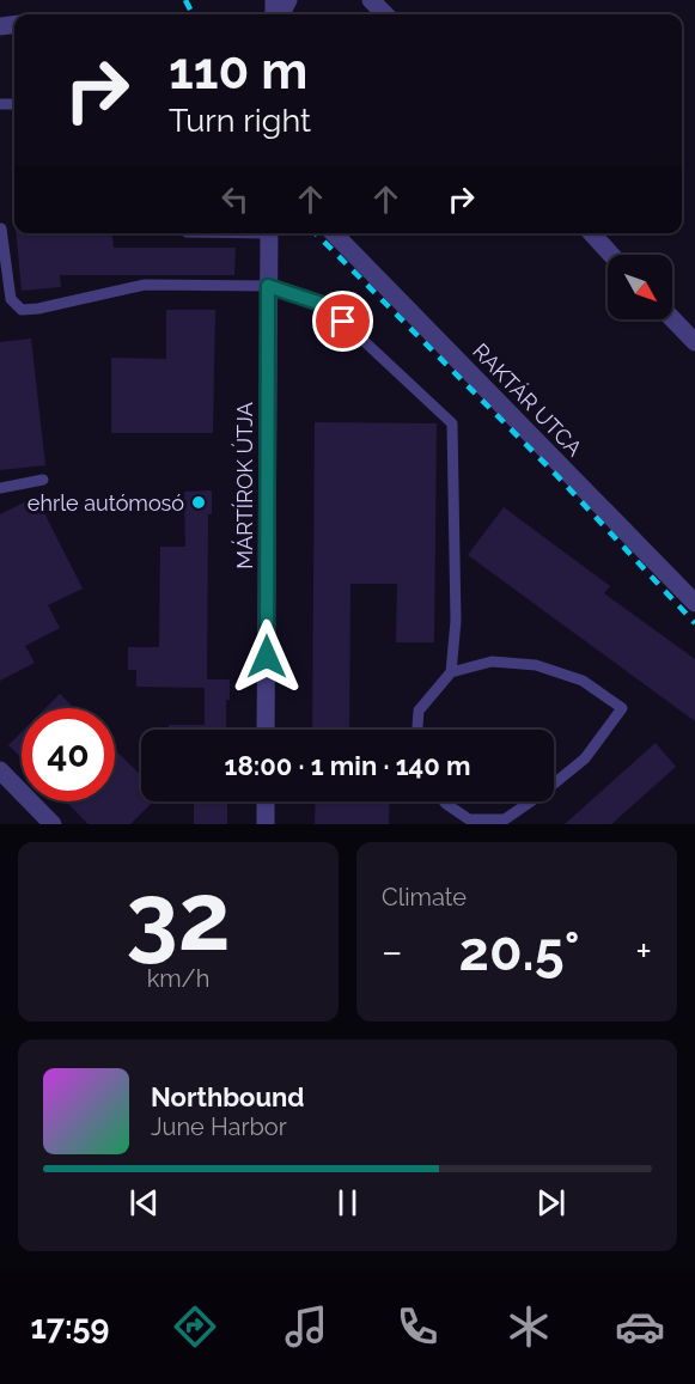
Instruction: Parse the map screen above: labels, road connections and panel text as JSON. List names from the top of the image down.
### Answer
{
  "streets": {
    "street": ["RAKTÁR UTCA", "MÁRTÍROK ÚTJA"]
  },
  "places": ["ehrle autómosó"],
  "north": "bottom right",
  "page": {
    "turn": ["110 m", "Turn right"],
    "limit": "40",
    "trip": "18:00 · 1 min · 140 m",
    "tile": [
      ["32", "km/h"],
      "Climate"
    ],
    "heat": ["−", "20.5°", "+"],
    "song": ["Northbound", "June Harbor"],
    "tabs": "17:59"
  }
}
